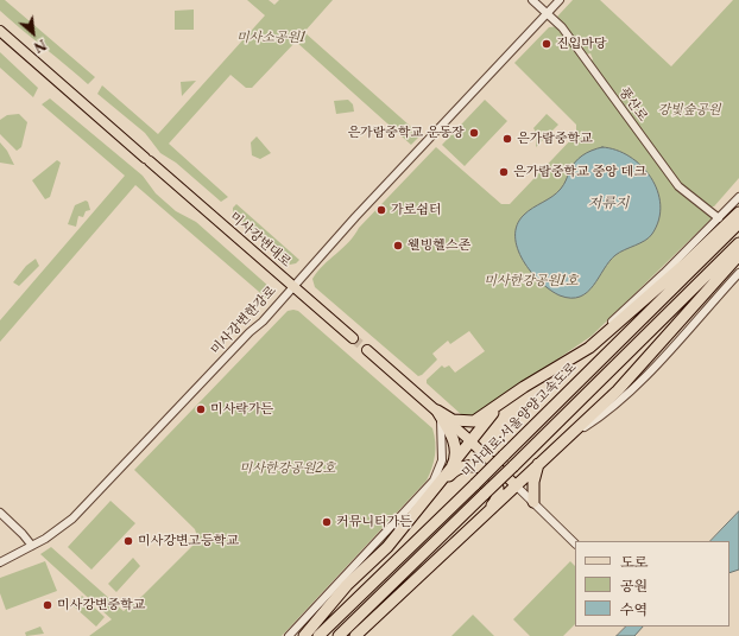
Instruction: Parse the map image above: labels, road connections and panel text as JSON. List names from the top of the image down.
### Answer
{
  "streets": {
    "highway": ["미사대로;서울양양고속도로"],
    "main road": ["미사강변대로"],
    "street": ["풍산로", "미사강변한강로"]
  },
  "crossings": [
    ["풍산로", "미사강변한강로"],
    ["미사강변대로", "미사강변한강로"]
  ],
  "water": ["저류지"],
  "parks": [
    "미사소공원1",
    "강빛숲공원",
    "미사한강공원1호",
    "미사한강공원2호"
  ],
  "places": [
    "진입마당",
    "은가람중학교 운동장",
    "은가람중학교",
    "은가람중학교 중앙 데크",
    "가로쉼터",
    "웰빙헬스존",
    "미사락가든",
    "커뮤니티가든",
    "미사강변고등학교",
    "미사강변중학교"
  ],
  "legend": ["도로", "공원", "수역"],
  "north": "bottom right"
}
